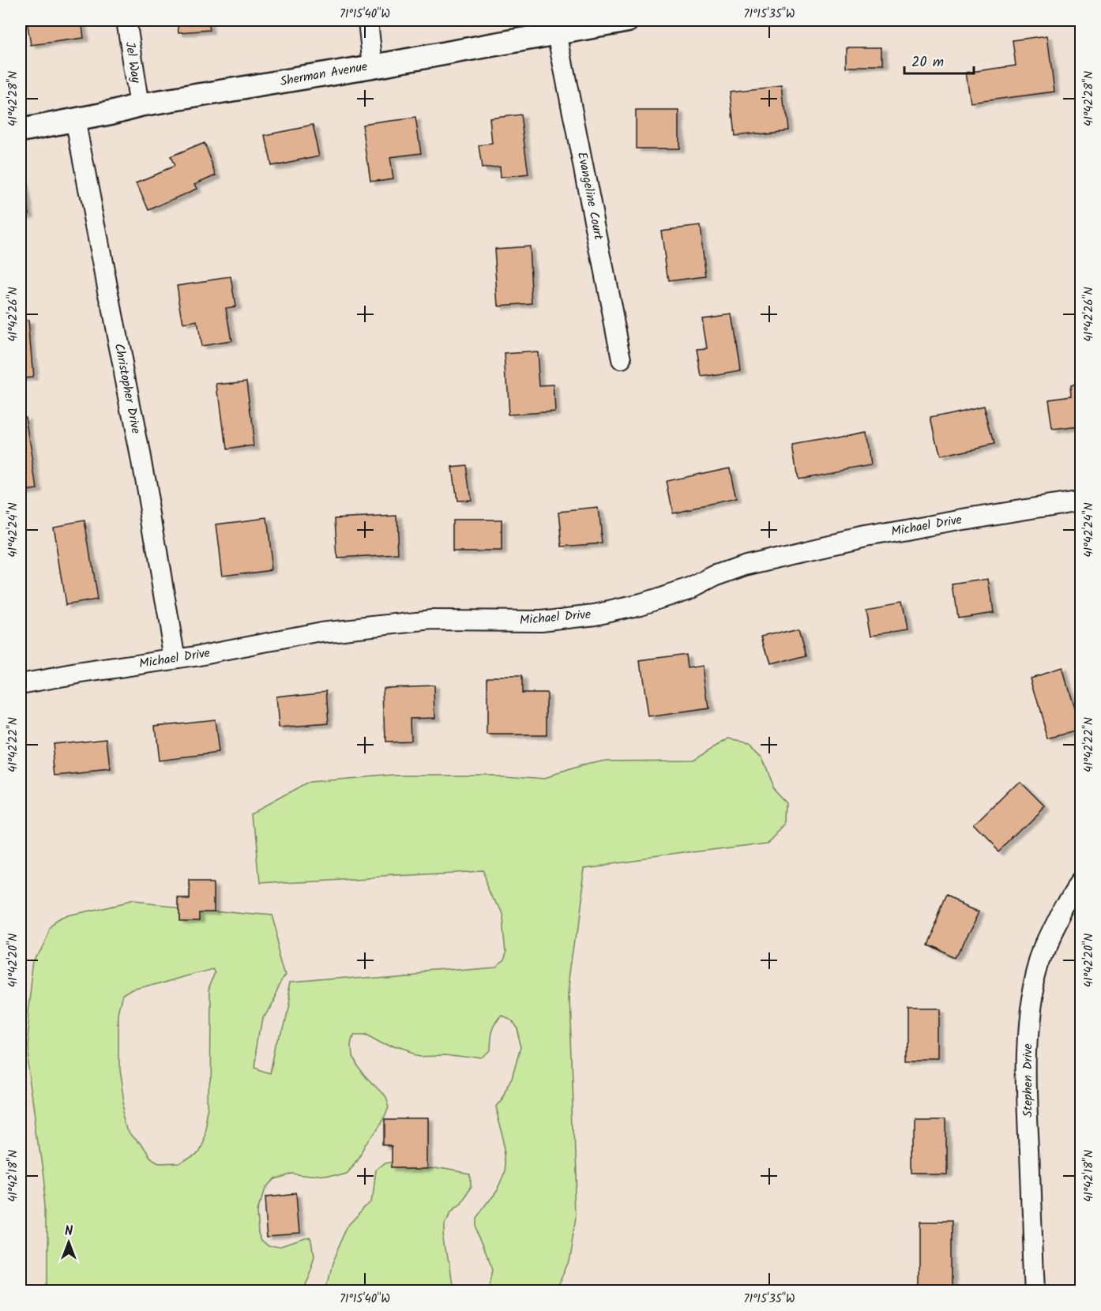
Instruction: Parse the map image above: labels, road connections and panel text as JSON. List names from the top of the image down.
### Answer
{
  "streets": {
    "street": [
      "Jel Way",
      "Sherman Avenue",
      "Evangeline Court",
      "Christopher Drive",
      "Michael Drive",
      "Stephen Drive"
    ]
  },
  "crossings": [
    ["Jel Way", "Sherman Avenue"],
    ["Sherman Avenue", "Evangeline Court"],
    ["Sherman Avenue", "Christopher Drive"],
    ["Christopher Drive", "Michael Drive"]
  ],
  "scale_bar": "20 m",
  "north": "top",
  "coordinates": [
    "71°15'40\"W",
    "71°15'35\"W",
    "41°42'28\"N",
    "41°42'26\"N",
    "41°42'24\"N",
    "41°42'22\"N",
    "41°42'20\"N",
    "41°42'18\"N"
  ]
}
